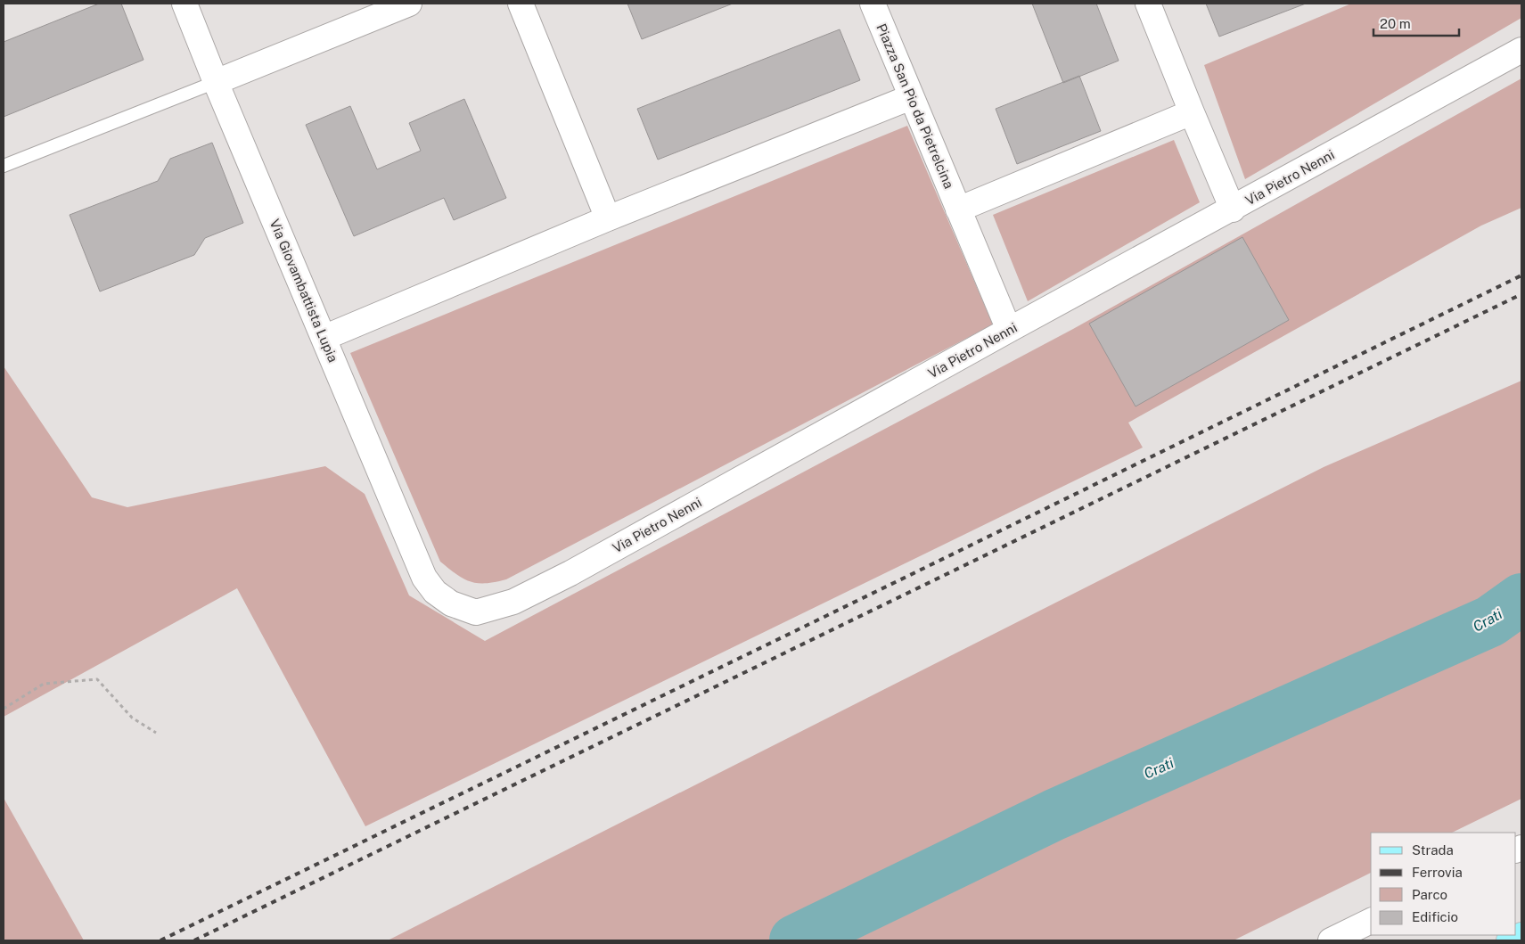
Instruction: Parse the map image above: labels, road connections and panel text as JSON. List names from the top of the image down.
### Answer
{
  "streets": {
    "street": ["Piazza San Pio da Pietrelcina", "Via Pietro Nenni", "Via Giovambattista Lupia"]
  },
  "crossings": [
    ["Piazza San Pio da Pietrelcina", "Via Pietro Nenni"],
    ["Via Pietro Nenni", "Via Giovambattista Lupia"]
  ],
  "water": ["Crati"],
  "legend": [
    "Strada",
    "Ferrovia",
    "Parco",
    "Edificio"
  ],
  "scale_bar": "20 m"
}
